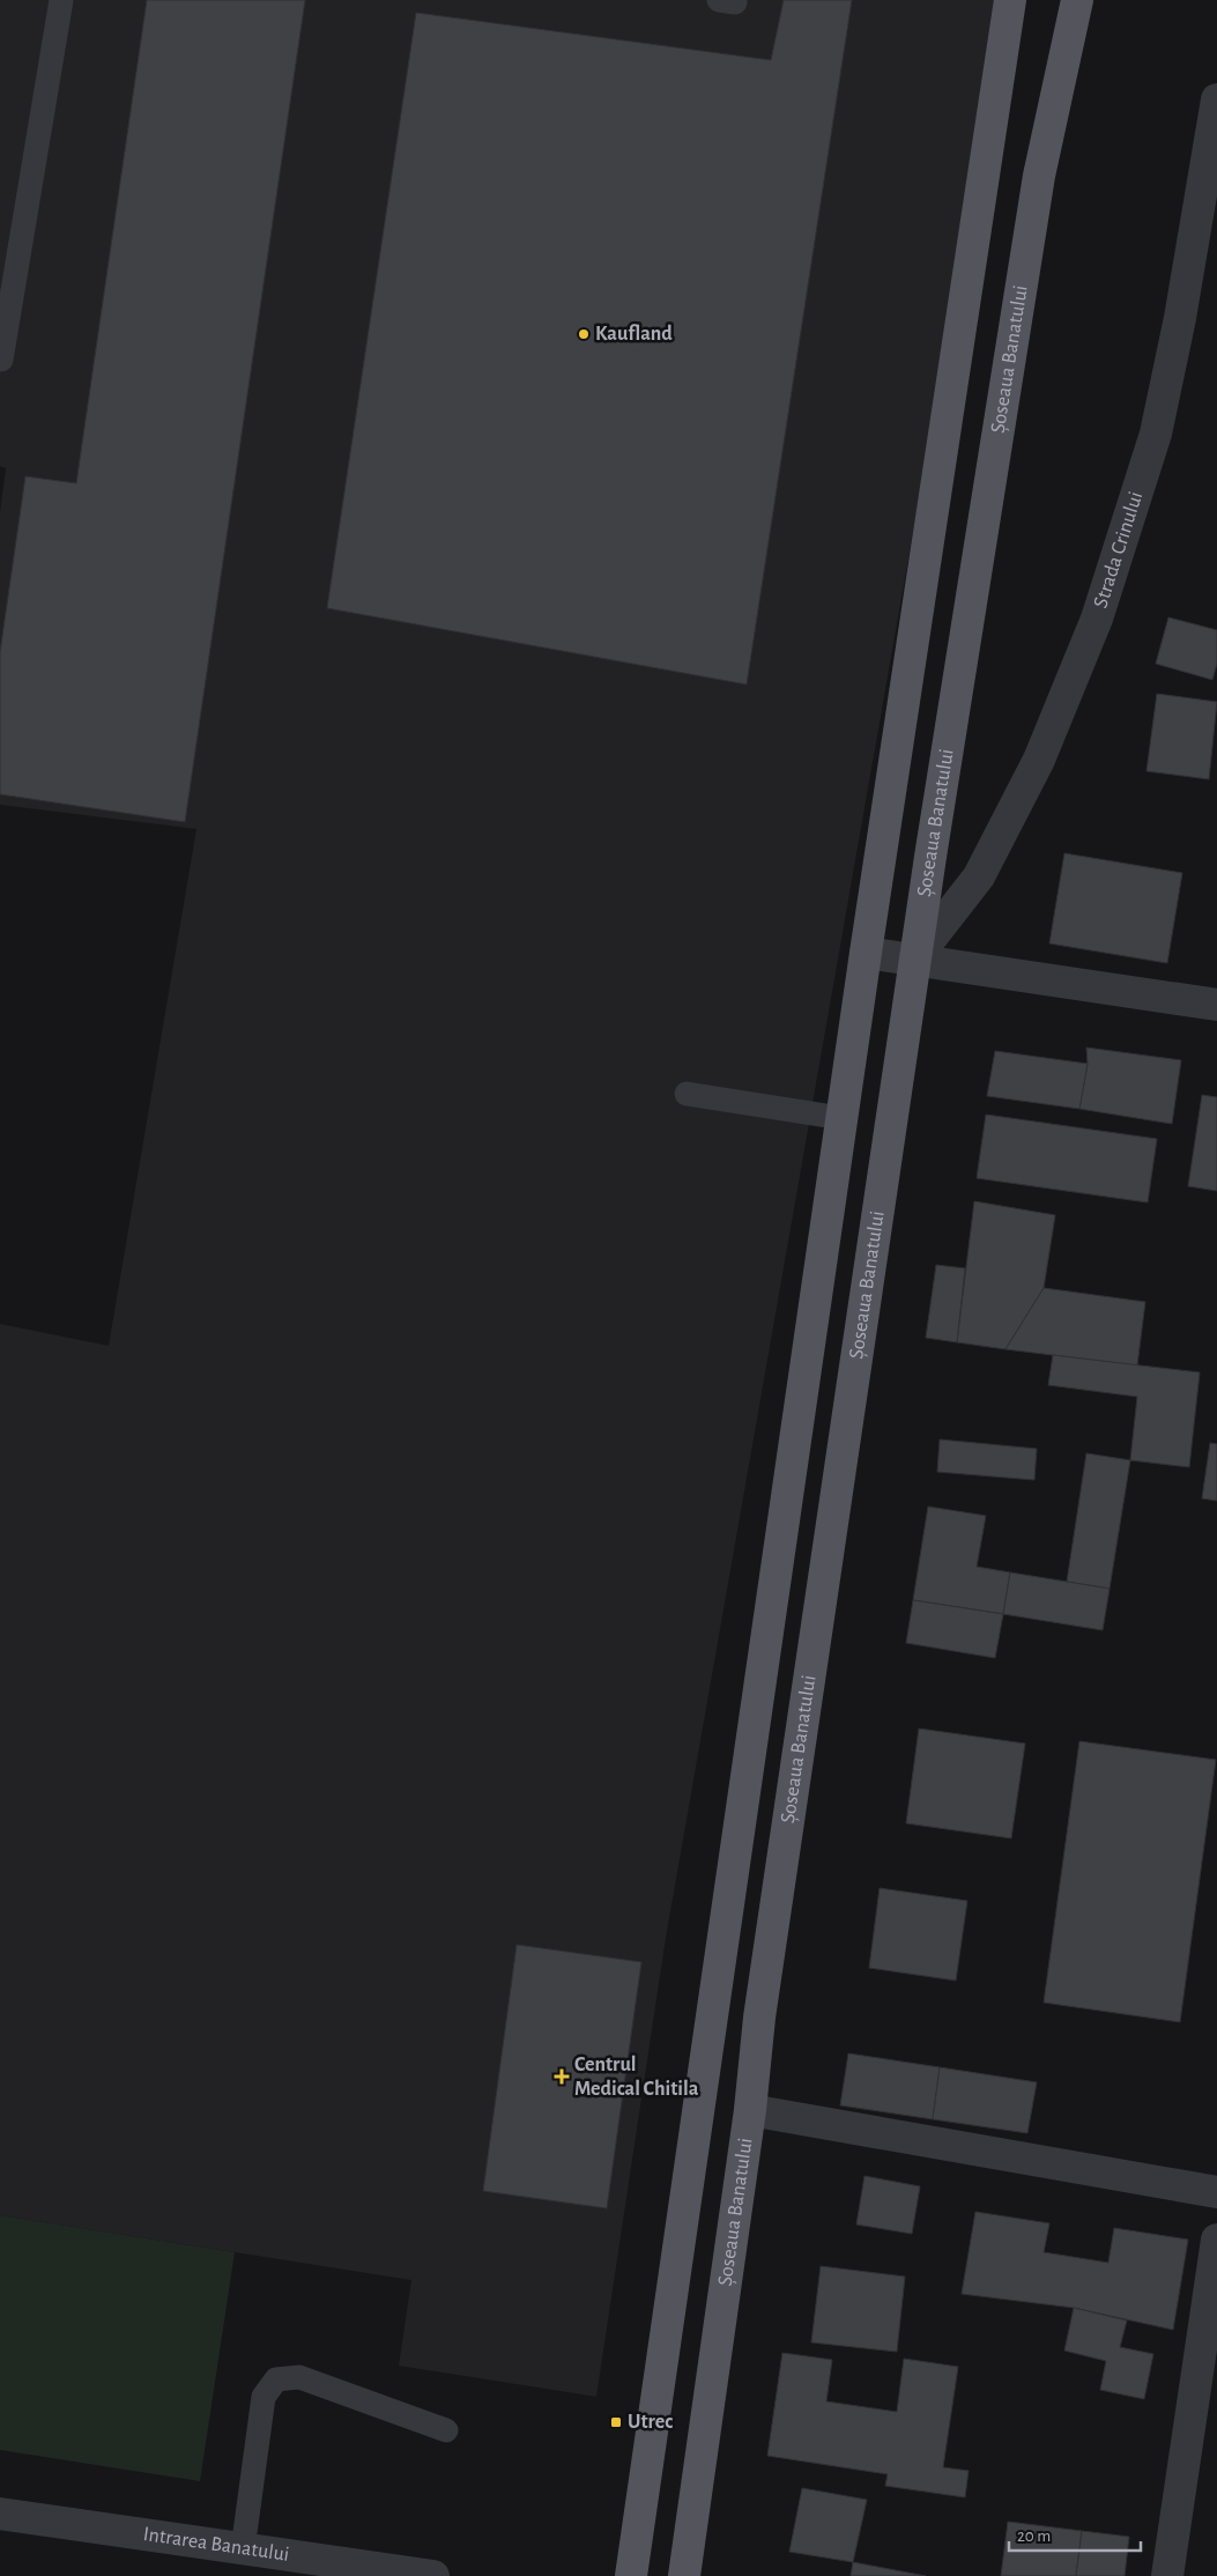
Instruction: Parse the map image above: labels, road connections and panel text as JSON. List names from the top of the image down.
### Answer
{
  "streets": {
    "main road": ["Șoseaua Banatului"],
    "street": ["Strada Crinului", "Intrarea Banatului"]
  },
  "crossings": [
    ["Șoseaua Banatului", "Strada Crinului"]
  ],
  "places": {
    "other": ["Kaufland"],
    "health": ["Centrul Medical Chitila"],
    "transit": ["Utrec"]
  },
  "scale_bar": "20 m"
}
